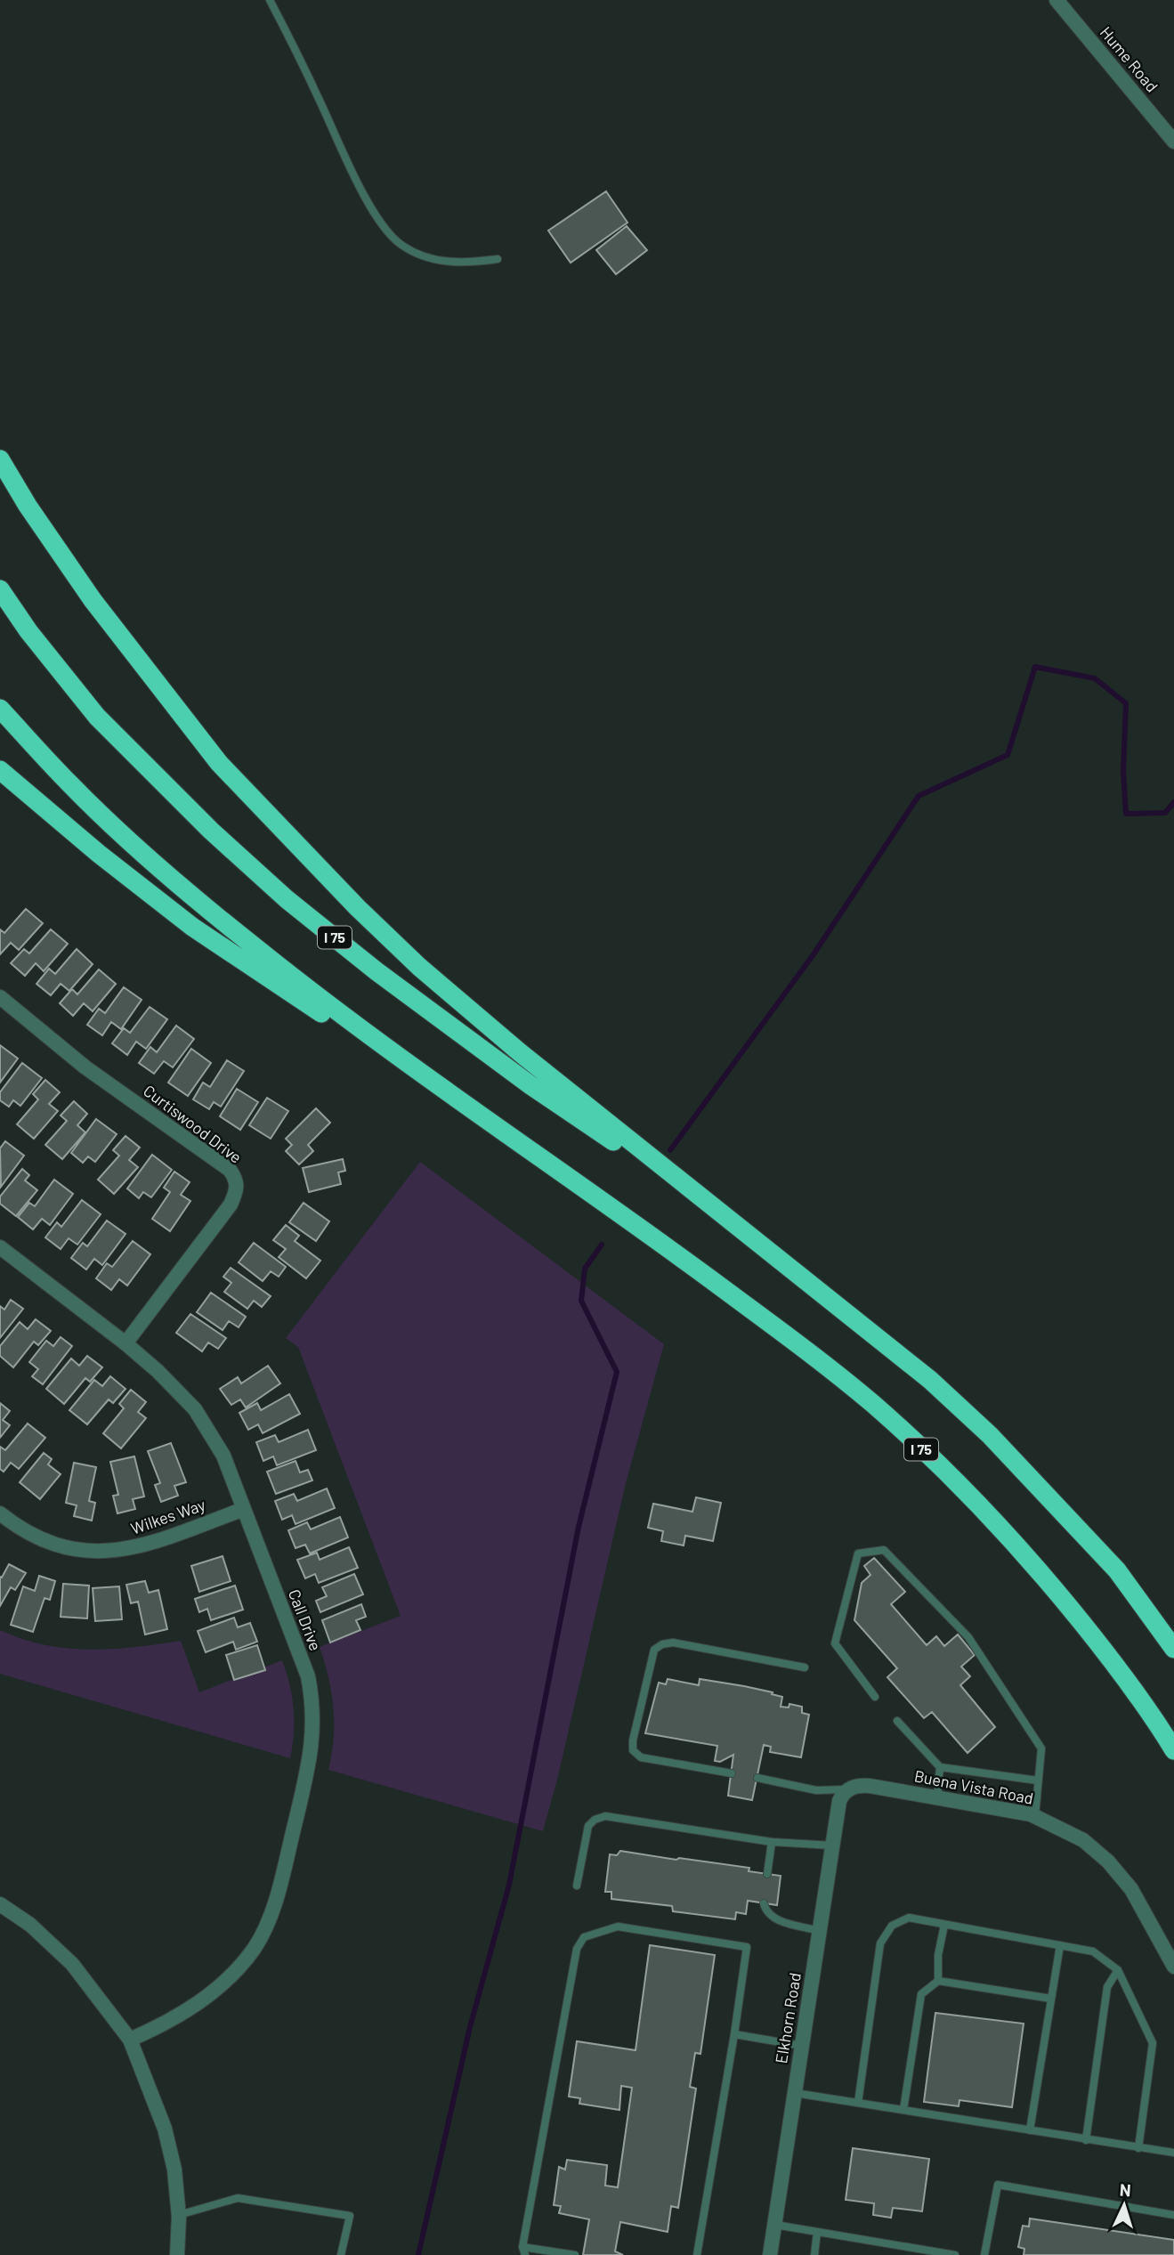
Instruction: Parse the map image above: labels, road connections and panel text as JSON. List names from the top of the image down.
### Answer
{
  "streets": {
    "highway": ["I 75"],
    "street": [
      "Hume Road",
      "Curtiswood Drive",
      "Wilkes Way",
      "Call Drive",
      "Buena Vista Road",
      "Elkhorn Road"
    ]
  },
  "crossings": [
    ["Curtiswood Drive", "Call Drive"],
    ["Wilkes Way", "Call Drive"],
    ["Buena Vista Road", "Elkhorn Road"]
  ],
  "north": "top"
}
